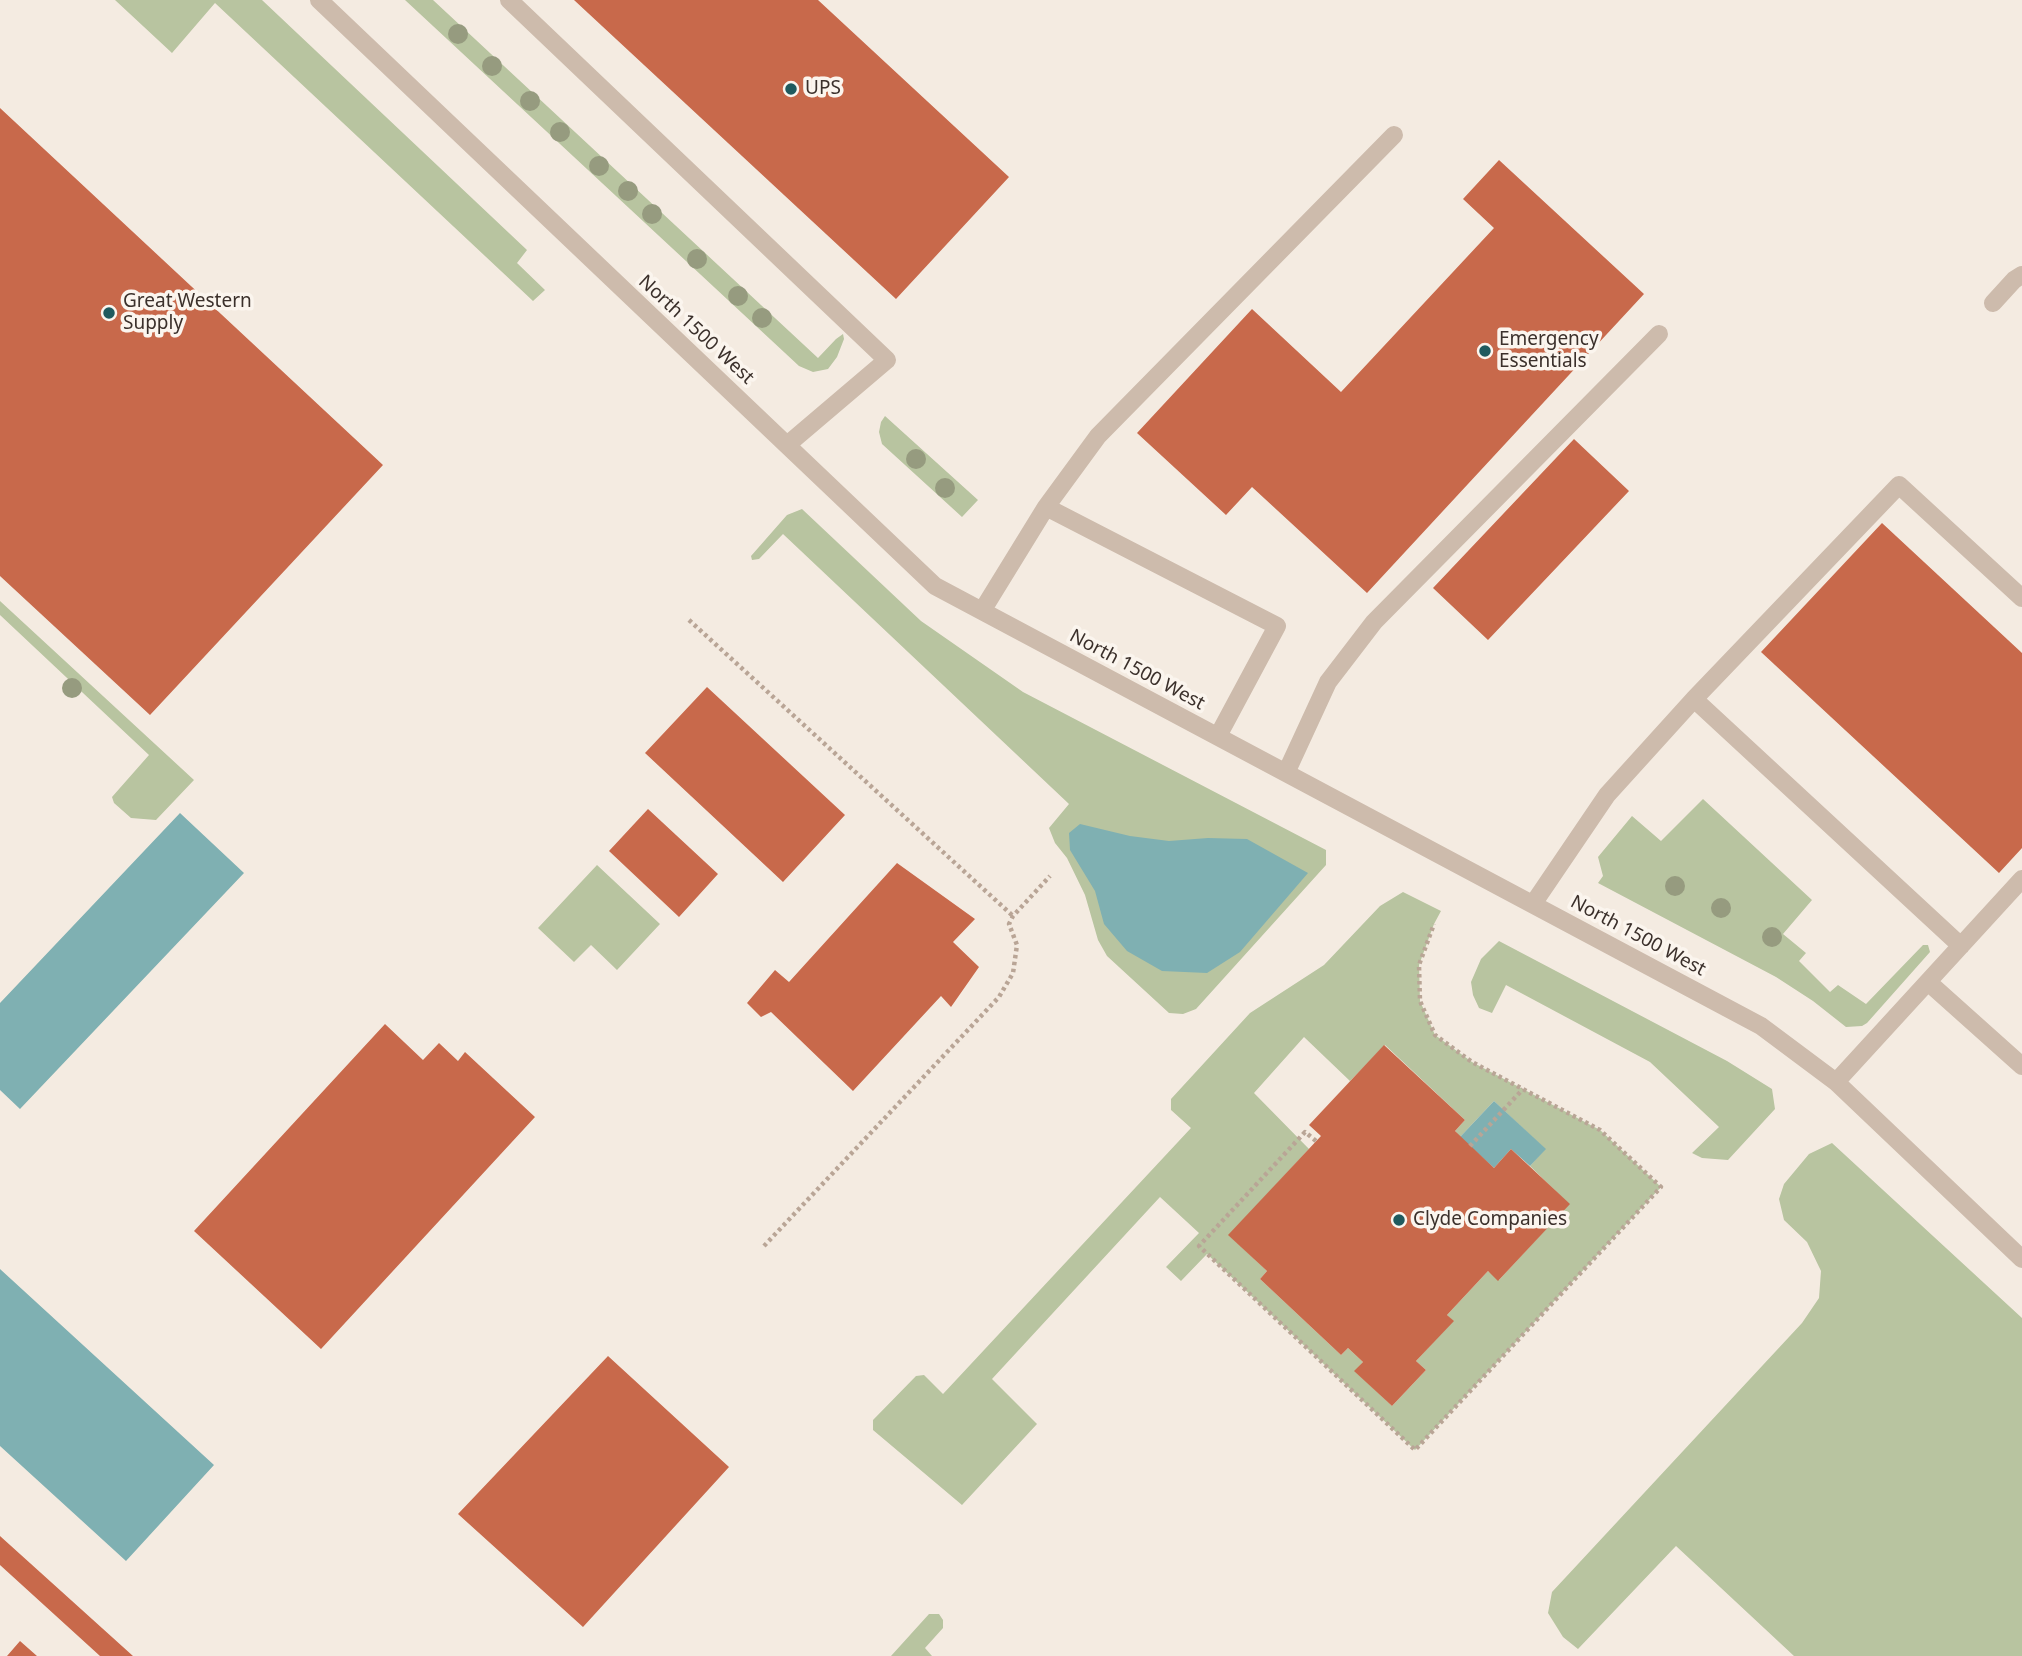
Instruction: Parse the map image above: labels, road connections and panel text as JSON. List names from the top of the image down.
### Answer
{
  "streets": {
    "street": ["North 1500 West"]
  },
  "places": [
    "UPS",
    "Great Western Supply",
    "Emergency Essentials",
    "Clyde Companies"
  ]
}
